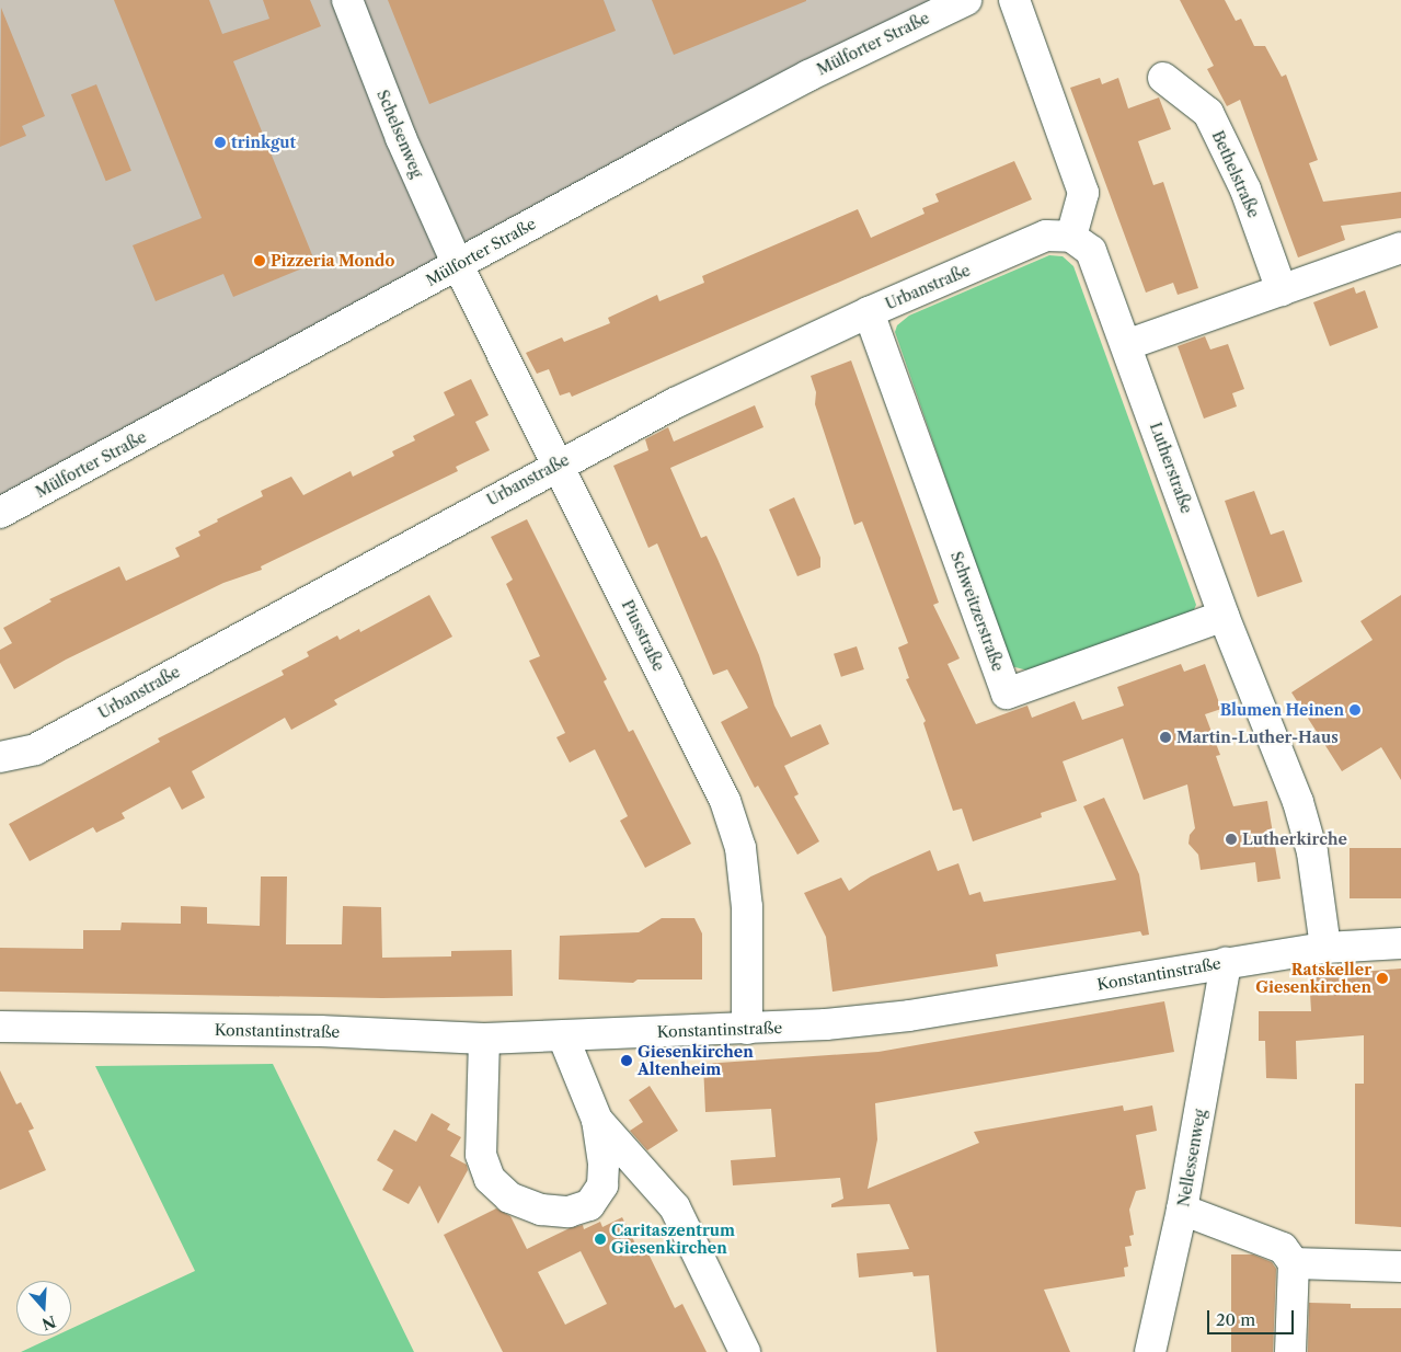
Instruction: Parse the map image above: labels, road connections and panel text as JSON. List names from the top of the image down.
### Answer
{
  "streets": {
    "street": [
      "Mülforter Straße",
      "Schelsenweg",
      "Bethelstraße",
      "Urbanstraße",
      "Lutherstraße",
      "Schweitzerstraße",
      "Piusstraße",
      "Konstantinstraße",
      "Nellessenweg"
    ]
  },
  "crossings": [
    ["Mülforter Straße", "Schelsenweg"],
    ["Mülforter Straße", "Piusstraße"],
    ["Schelsenweg", "Piusstraße"],
    ["Urbanstraße", "Lutherstraße"],
    ["Urbanstraße", "Schweitzerstraße"],
    ["Urbanstraße", "Piusstraße"],
    ["Lutherstraße", "Schweitzerstraße"],
    ["Lutherstraße", "Konstantinstraße"],
    ["Piusstraße", "Konstantinstraße"],
    ["Konstantinstraße", "Nellessenweg"]
  ],
  "places": [
    "trinkgut",
    "Pizzeria Mondo",
    "Blumen Heinen",
    "Martin-Luther-Haus",
    "Lutherkirche",
    "Ratskeller Giesenkirchen",
    "Giesenkirchen Altenheim",
    "Caritaszentrum Giesenkirchen"
  ],
  "scale_bar": "20 m",
  "north": "bottom"
}
